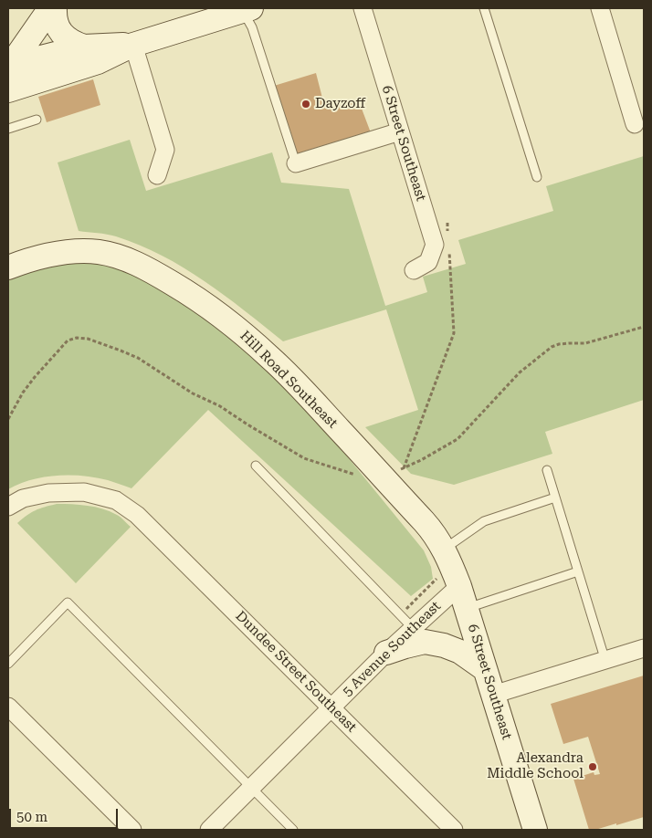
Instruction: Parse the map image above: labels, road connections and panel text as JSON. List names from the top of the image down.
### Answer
{
  "streets": {
    "street": [
      "6 Street Southeast",
      "Hill Road Southeast",
      "5 Avenue Southeast",
      "Dundee Street Southeast"
    ]
  },
  "crossings": [
    ["6 Street Southeast", "Hill Road Southeast"],
    ["6 Street Southeast", "5 Avenue Southeast"],
    ["Hill Road Southeast", "5 Avenue Southeast"],
    ["5 Avenue Southeast", "Dundee Street Southeast"]
  ],
  "places": ["Dayzoff", "Alexandra Middle School"],
  "scale_bar": "50 m"
}
